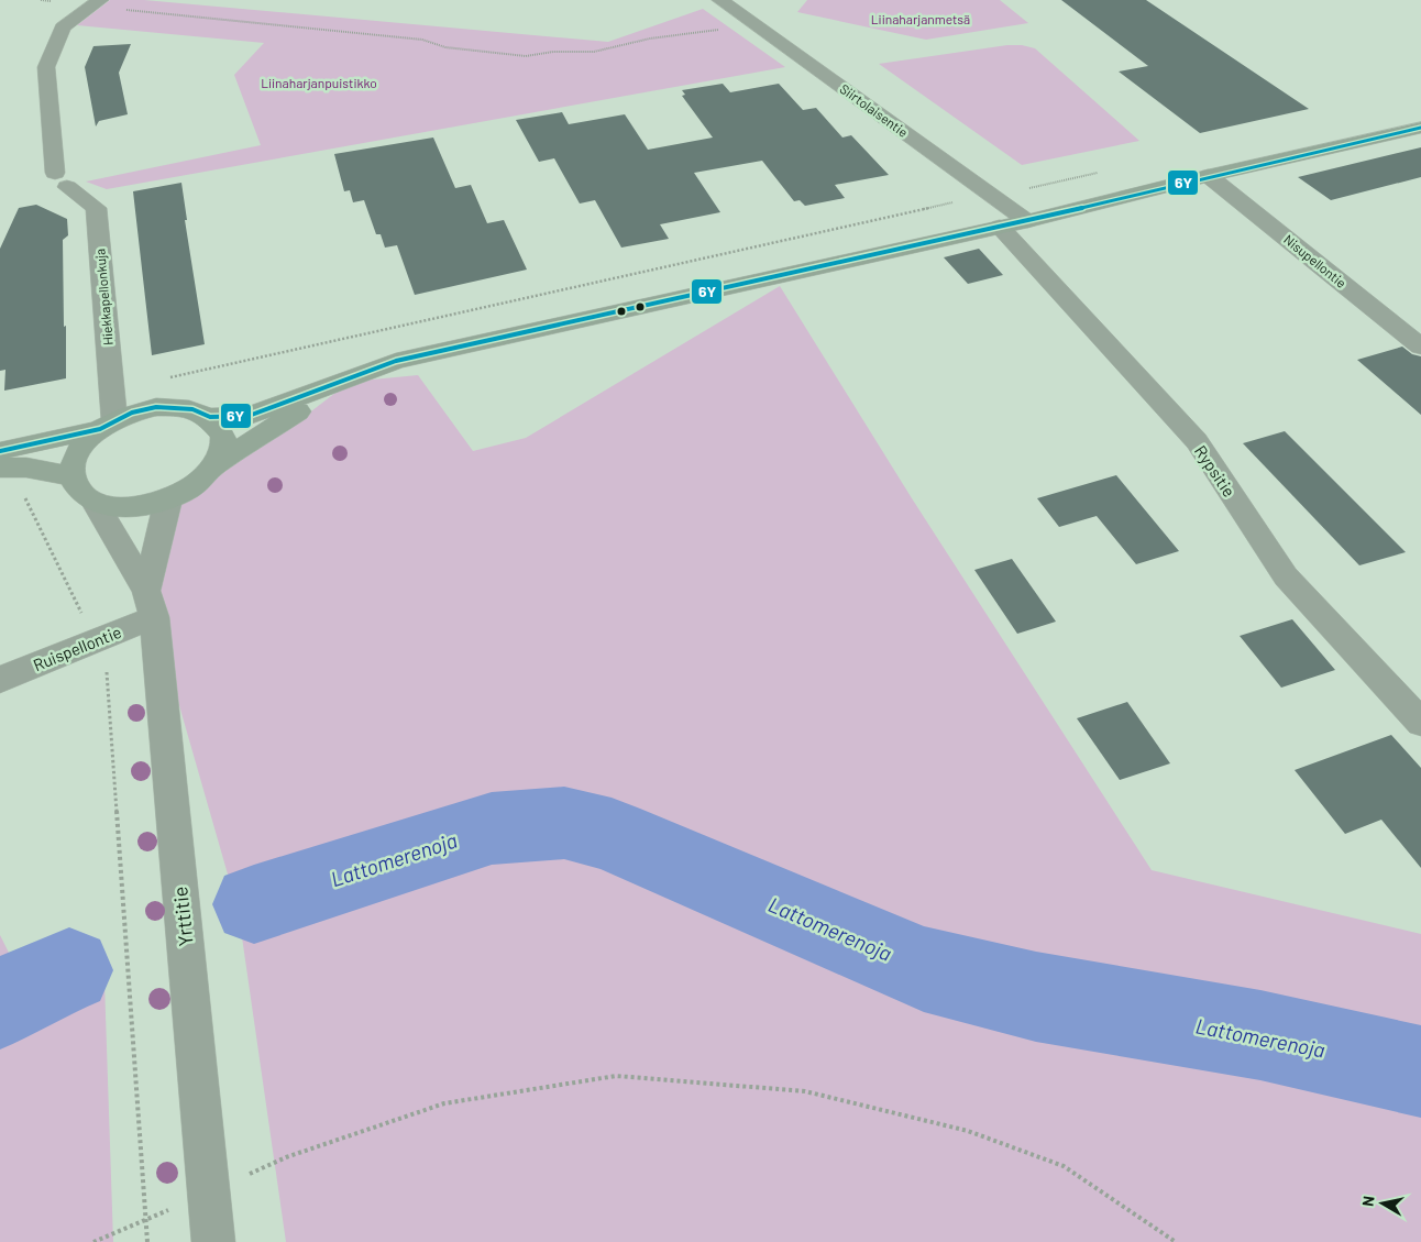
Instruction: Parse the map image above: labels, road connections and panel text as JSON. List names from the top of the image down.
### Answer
{
  "streets": {
    "street": [
      "Siirtolaisentie",
      "Nisupellontie",
      "Hiekkapellonkuja",
      "Rypsitie",
      "Ruispellontie",
      "Yrttitie"
    ]
  },
  "crossings": [
    ["Hiekkapellonkuja", "Yrttitie"],
    ["Ruispellontie", "Yrttitie"]
  ],
  "water": ["Lattomerenoja"],
  "parks": ["Liinaharjanmetsä", "Liinaharjanpuistikko"],
  "lines": ["transit line 6Y"],
  "north": "left"
}
